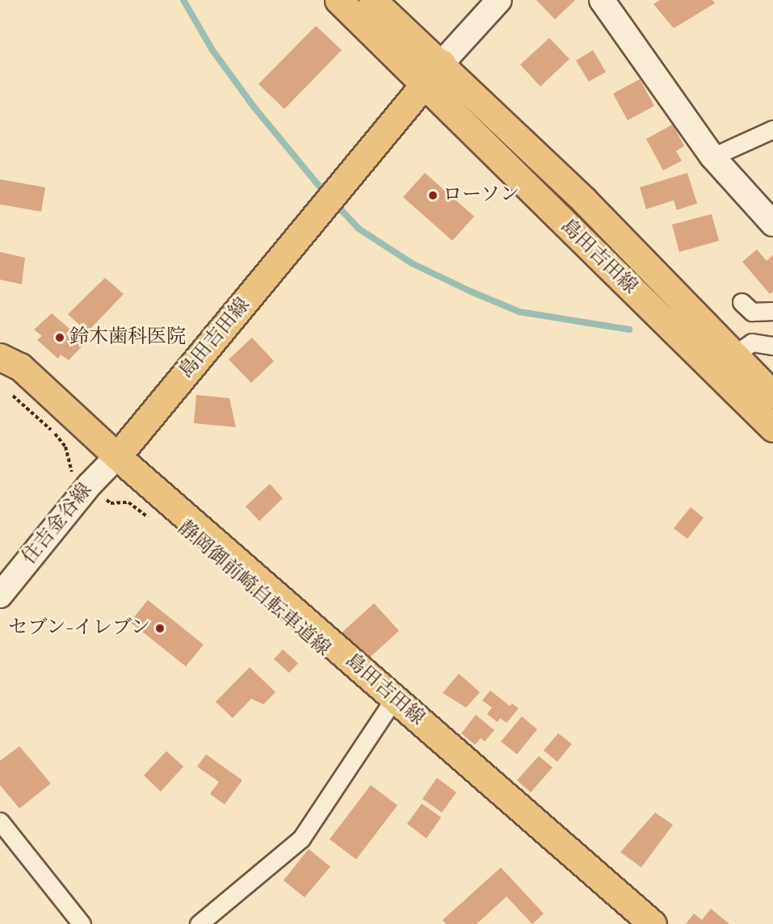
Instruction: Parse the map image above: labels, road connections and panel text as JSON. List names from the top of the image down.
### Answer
{
  "streets": {
    "main road": ["島田吉田線"],
    "street": ["住吉金谷線"],
    "path": ["静岡御前崎自転車道線"]
  },
  "crossings": [
    ["島田吉田線", "住吉金谷線"],
    ["住吉金谷線", "静岡御前崎自転車道線"]
  ],
  "places": ["ローソン", "鈴木歯科医院", "セブン-イレブン"]
}
